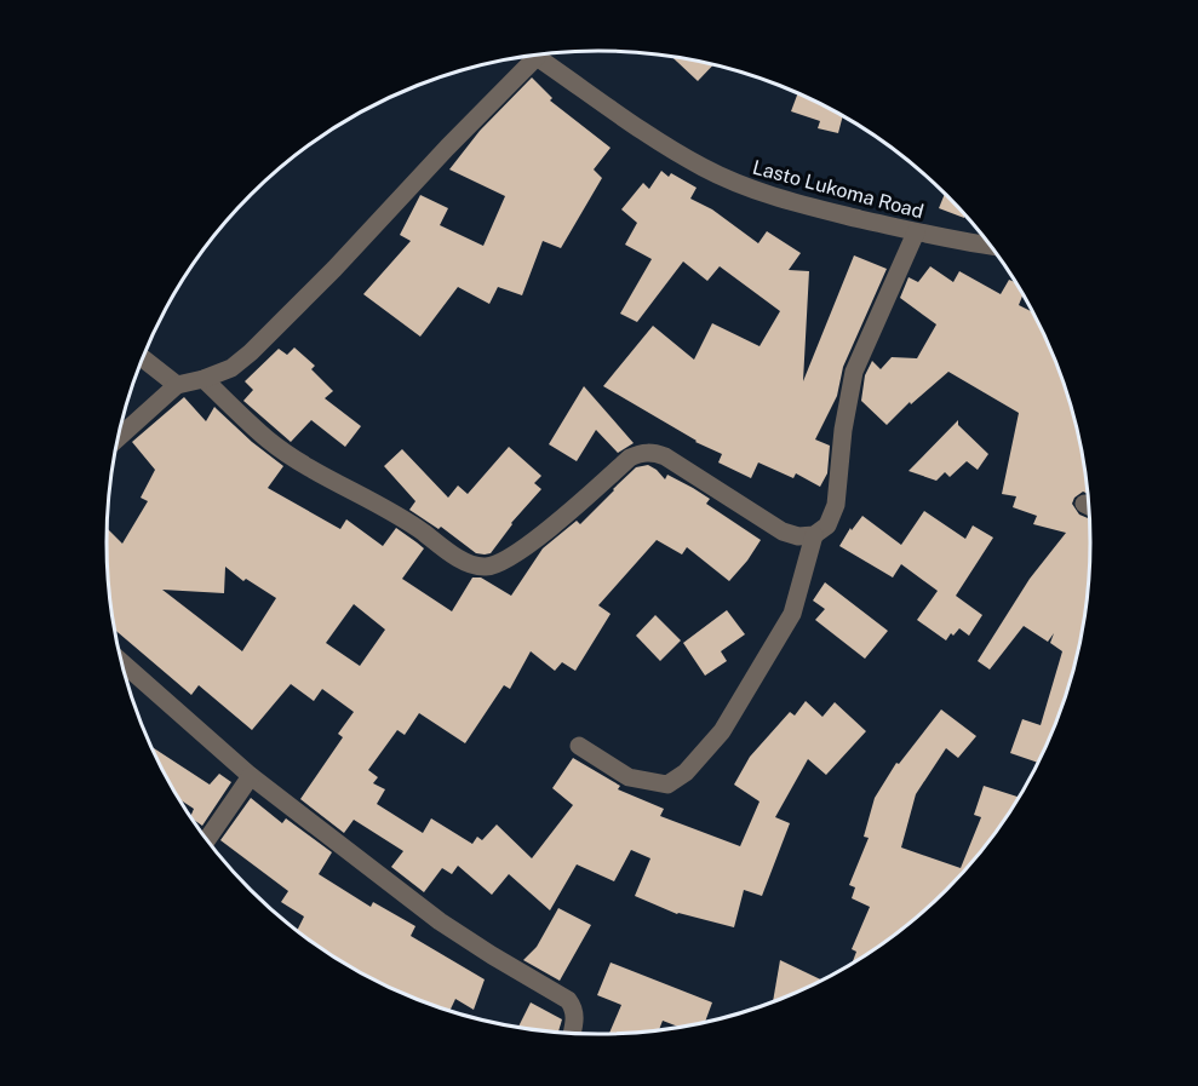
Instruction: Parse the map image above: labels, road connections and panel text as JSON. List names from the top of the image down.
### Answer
{
  "streets": {
    "street": ["Lasto Lukoma Road"]
  }
}
